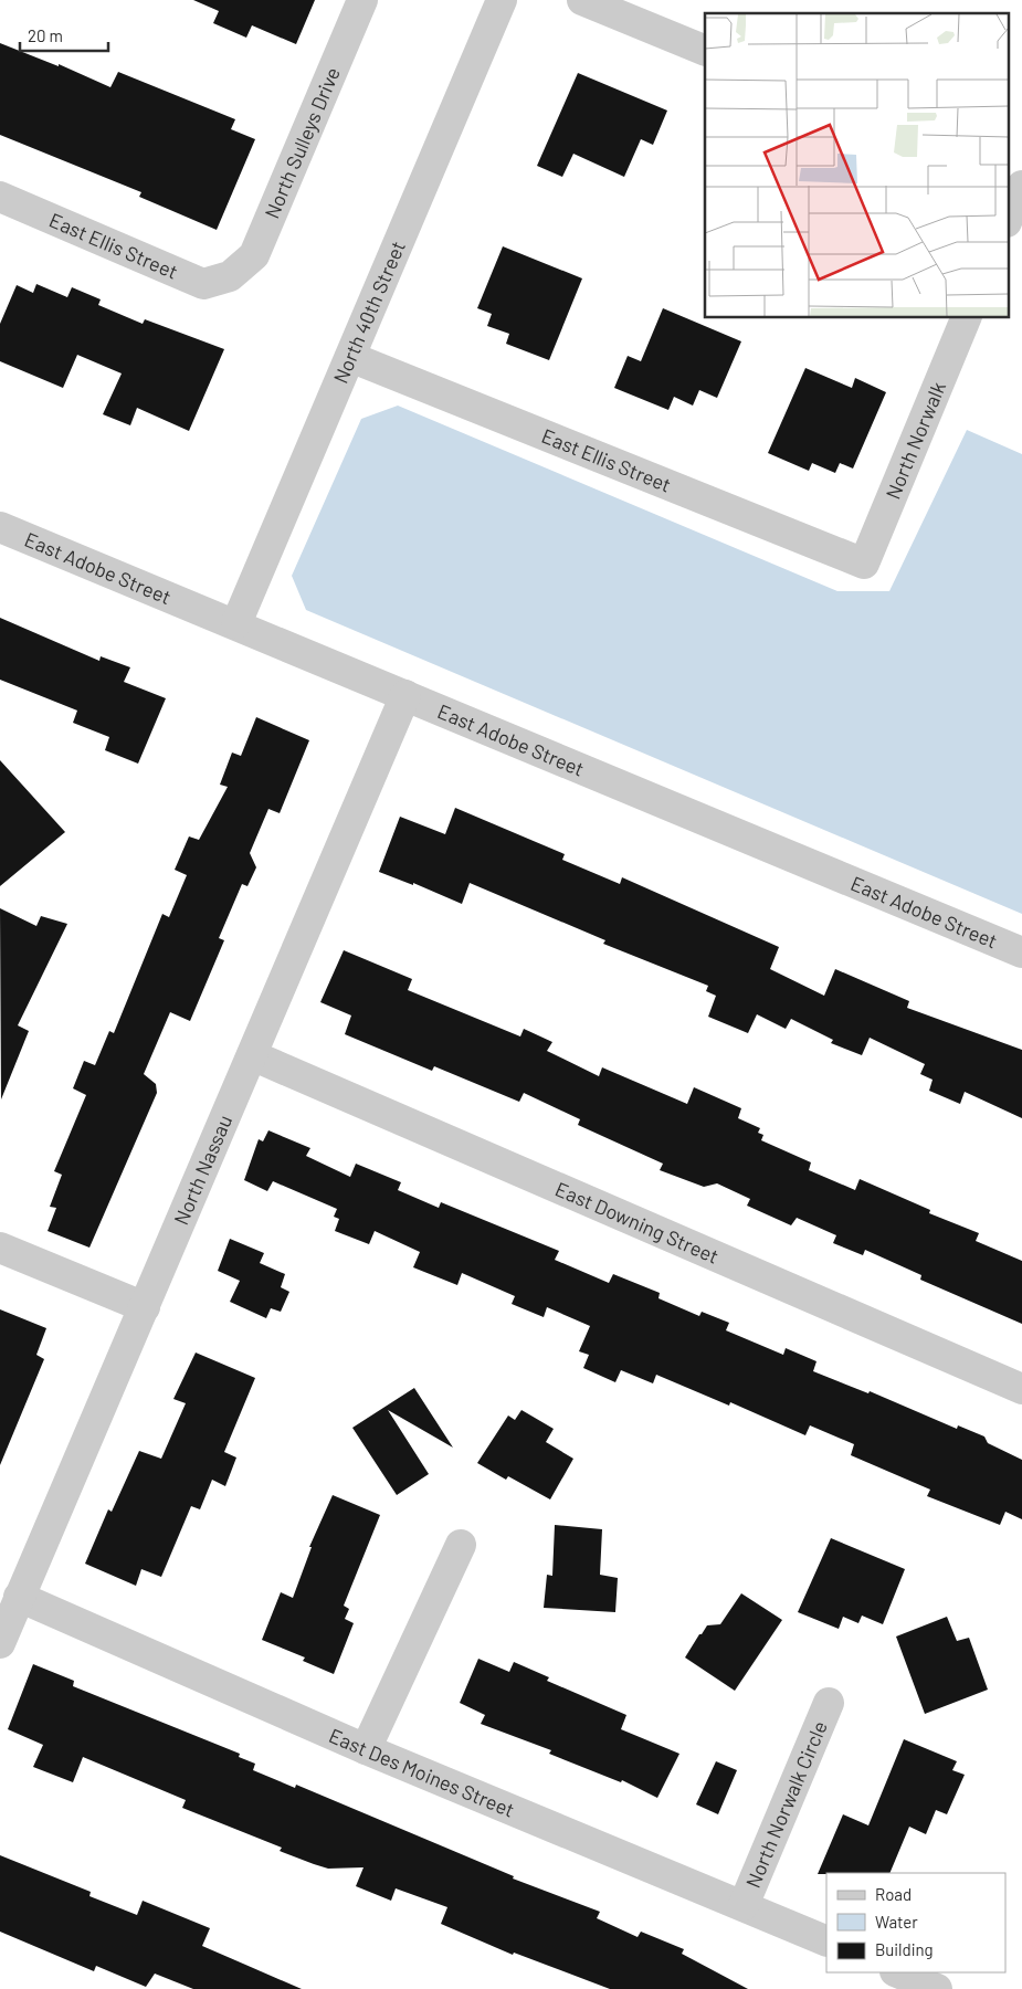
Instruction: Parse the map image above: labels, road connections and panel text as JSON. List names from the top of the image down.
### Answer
{
  "streets": {
    "street": [
      "North Sulleys Drive",
      "East Ellis Street",
      "North 40th Street",
      "North Norwalk",
      "East Adobe Street",
      "North Nassau",
      "East Downing Street",
      "East Des Moines Street",
      "North Norwalk Circle"
    ]
  },
  "crossings": [
    ["North Sulleys Drive", "East Ellis Street"],
    ["East Ellis Street", "North 40th Street"],
    ["East Ellis Street", "North Norwalk"],
    ["North 40th Street", "East Adobe Street"],
    ["East Adobe Street", "North Nassau"],
    ["North Nassau", "East Downing Street"],
    ["North Nassau", "East Des Moines Street"],
    ["East Des Moines Street", "North Norwalk Circle"]
  ],
  "legend": ["Road", "Water", "Building"],
  "scale_bar": "20 m"
}
